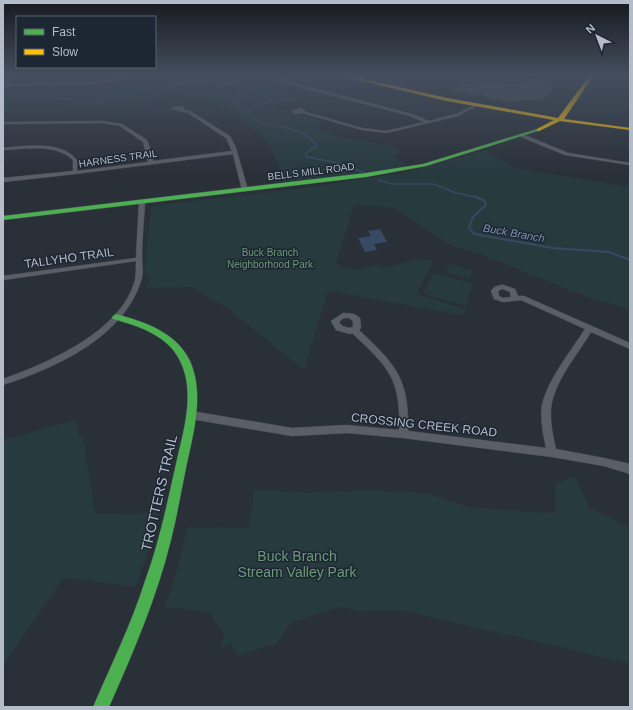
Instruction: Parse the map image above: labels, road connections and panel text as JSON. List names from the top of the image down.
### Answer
{
  "streets": {
    "street": [
      "HARNESS TRAIL",
      "BELLS MILL ROAD",
      "TALLYHO TRAIL",
      "CROSSING CREEK ROAD",
      "TROTTERS TRAIL"
    ]
  },
  "crossings": [
    ["CROSSING CREEK ROAD", "TROTTERS TRAIL"]
  ],
  "water": ["Buck Branch"],
  "parks": ["Buck Branch Neighborhood Park", "Buck Branch Stream Valley Park"],
  "legend": ["Fast", "Slow"],
  "north": "top left"
}
